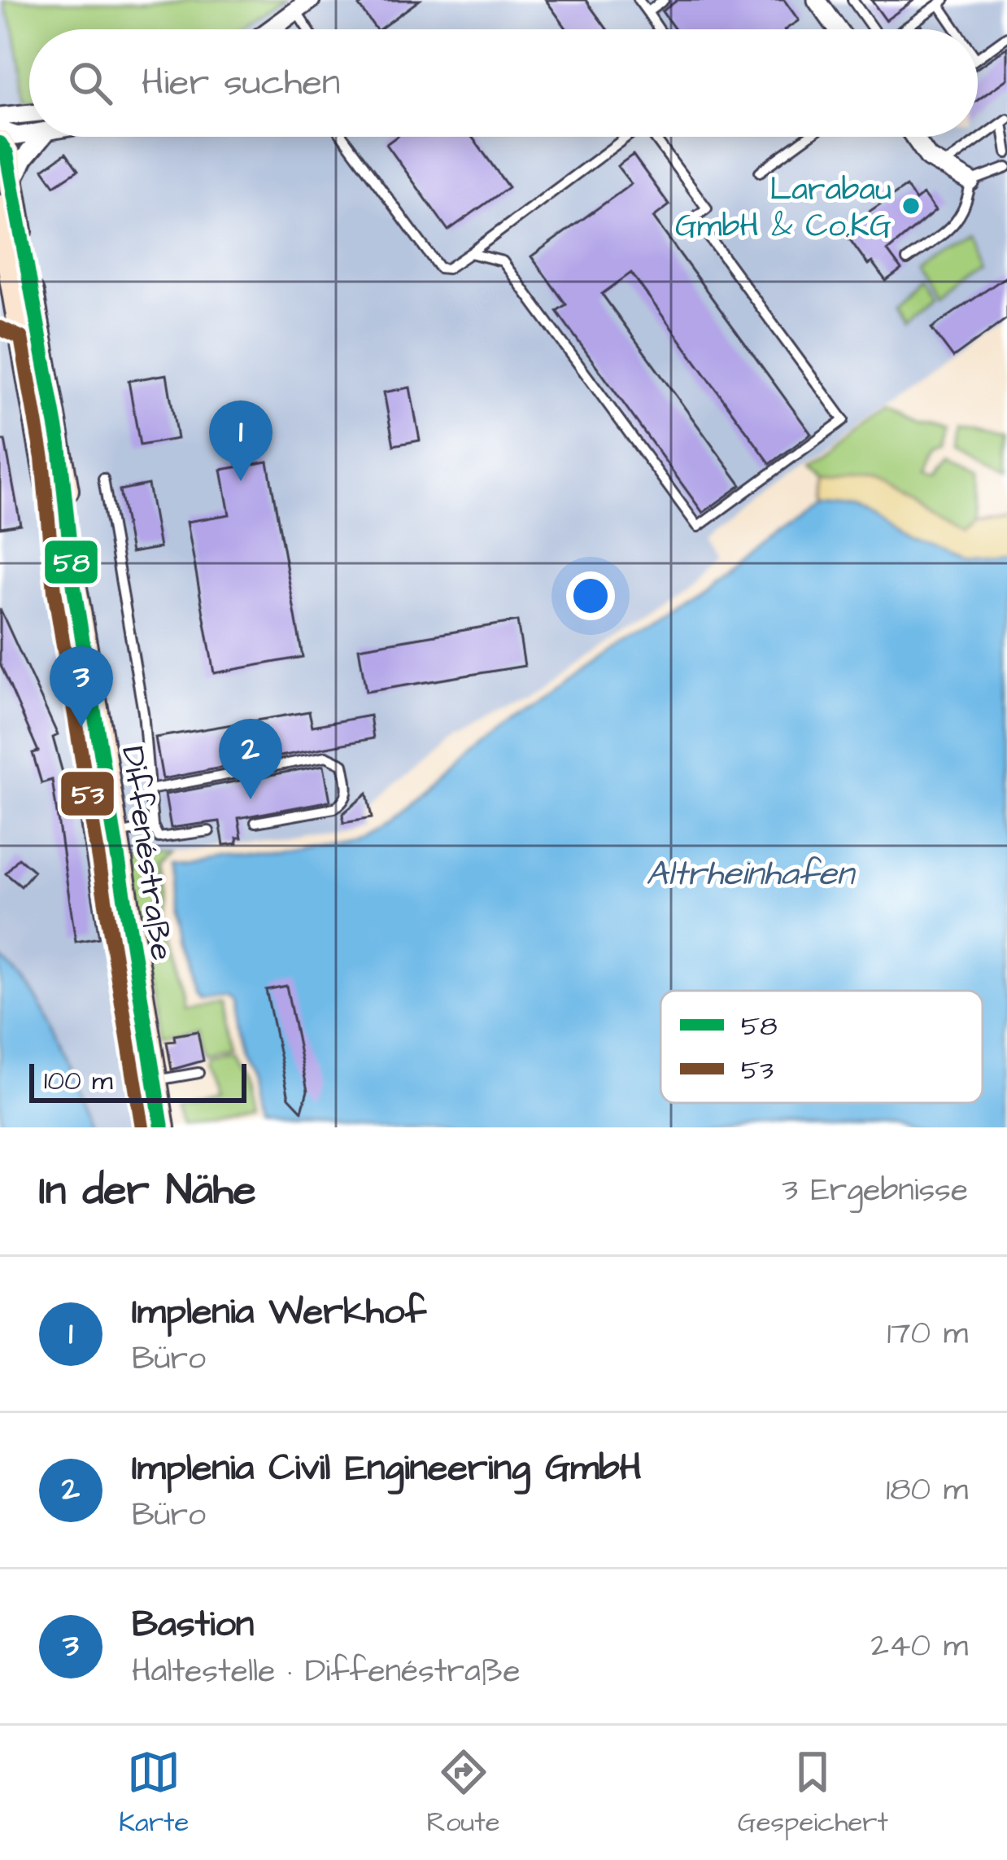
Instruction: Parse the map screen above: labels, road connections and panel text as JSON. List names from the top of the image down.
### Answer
{
  "streets": {
    "main road": ["Diffenéstraße"]
  },
  "water": ["Altrheinhafen"],
  "places": ["Larabau GmbH & Co.KG"],
  "lines": ["transit line 58", "transit line 53"],
  "legend": ["58", "53"],
  "scale_bar": "100 m",
  "page": {
    "search": "Hier suchen",
    "pins": ["1", "3", "2"],
    "scale": "100 m",
    "heading": ["In der Nähe", "3 Ergebnisse"],
    "list": [
      {
        "mark": "1",
        "name": "Implenia Werkhof",
        "note": "Büro",
        "value": "170 m"
      },
      {
        "mark": "2",
        "name": "Implenia Civil Engineering GmbH",
        "note": "Büro",
        "value": "180 m"
      },
      {
        "mark": "3",
        "name": "Bastion",
        "note": "Haltestelle · Diffenéstraße",
        "value": "240 m"
      }
    ],
    "nav": ["Karte", "Route", "Gespeichert"]
  }
}
